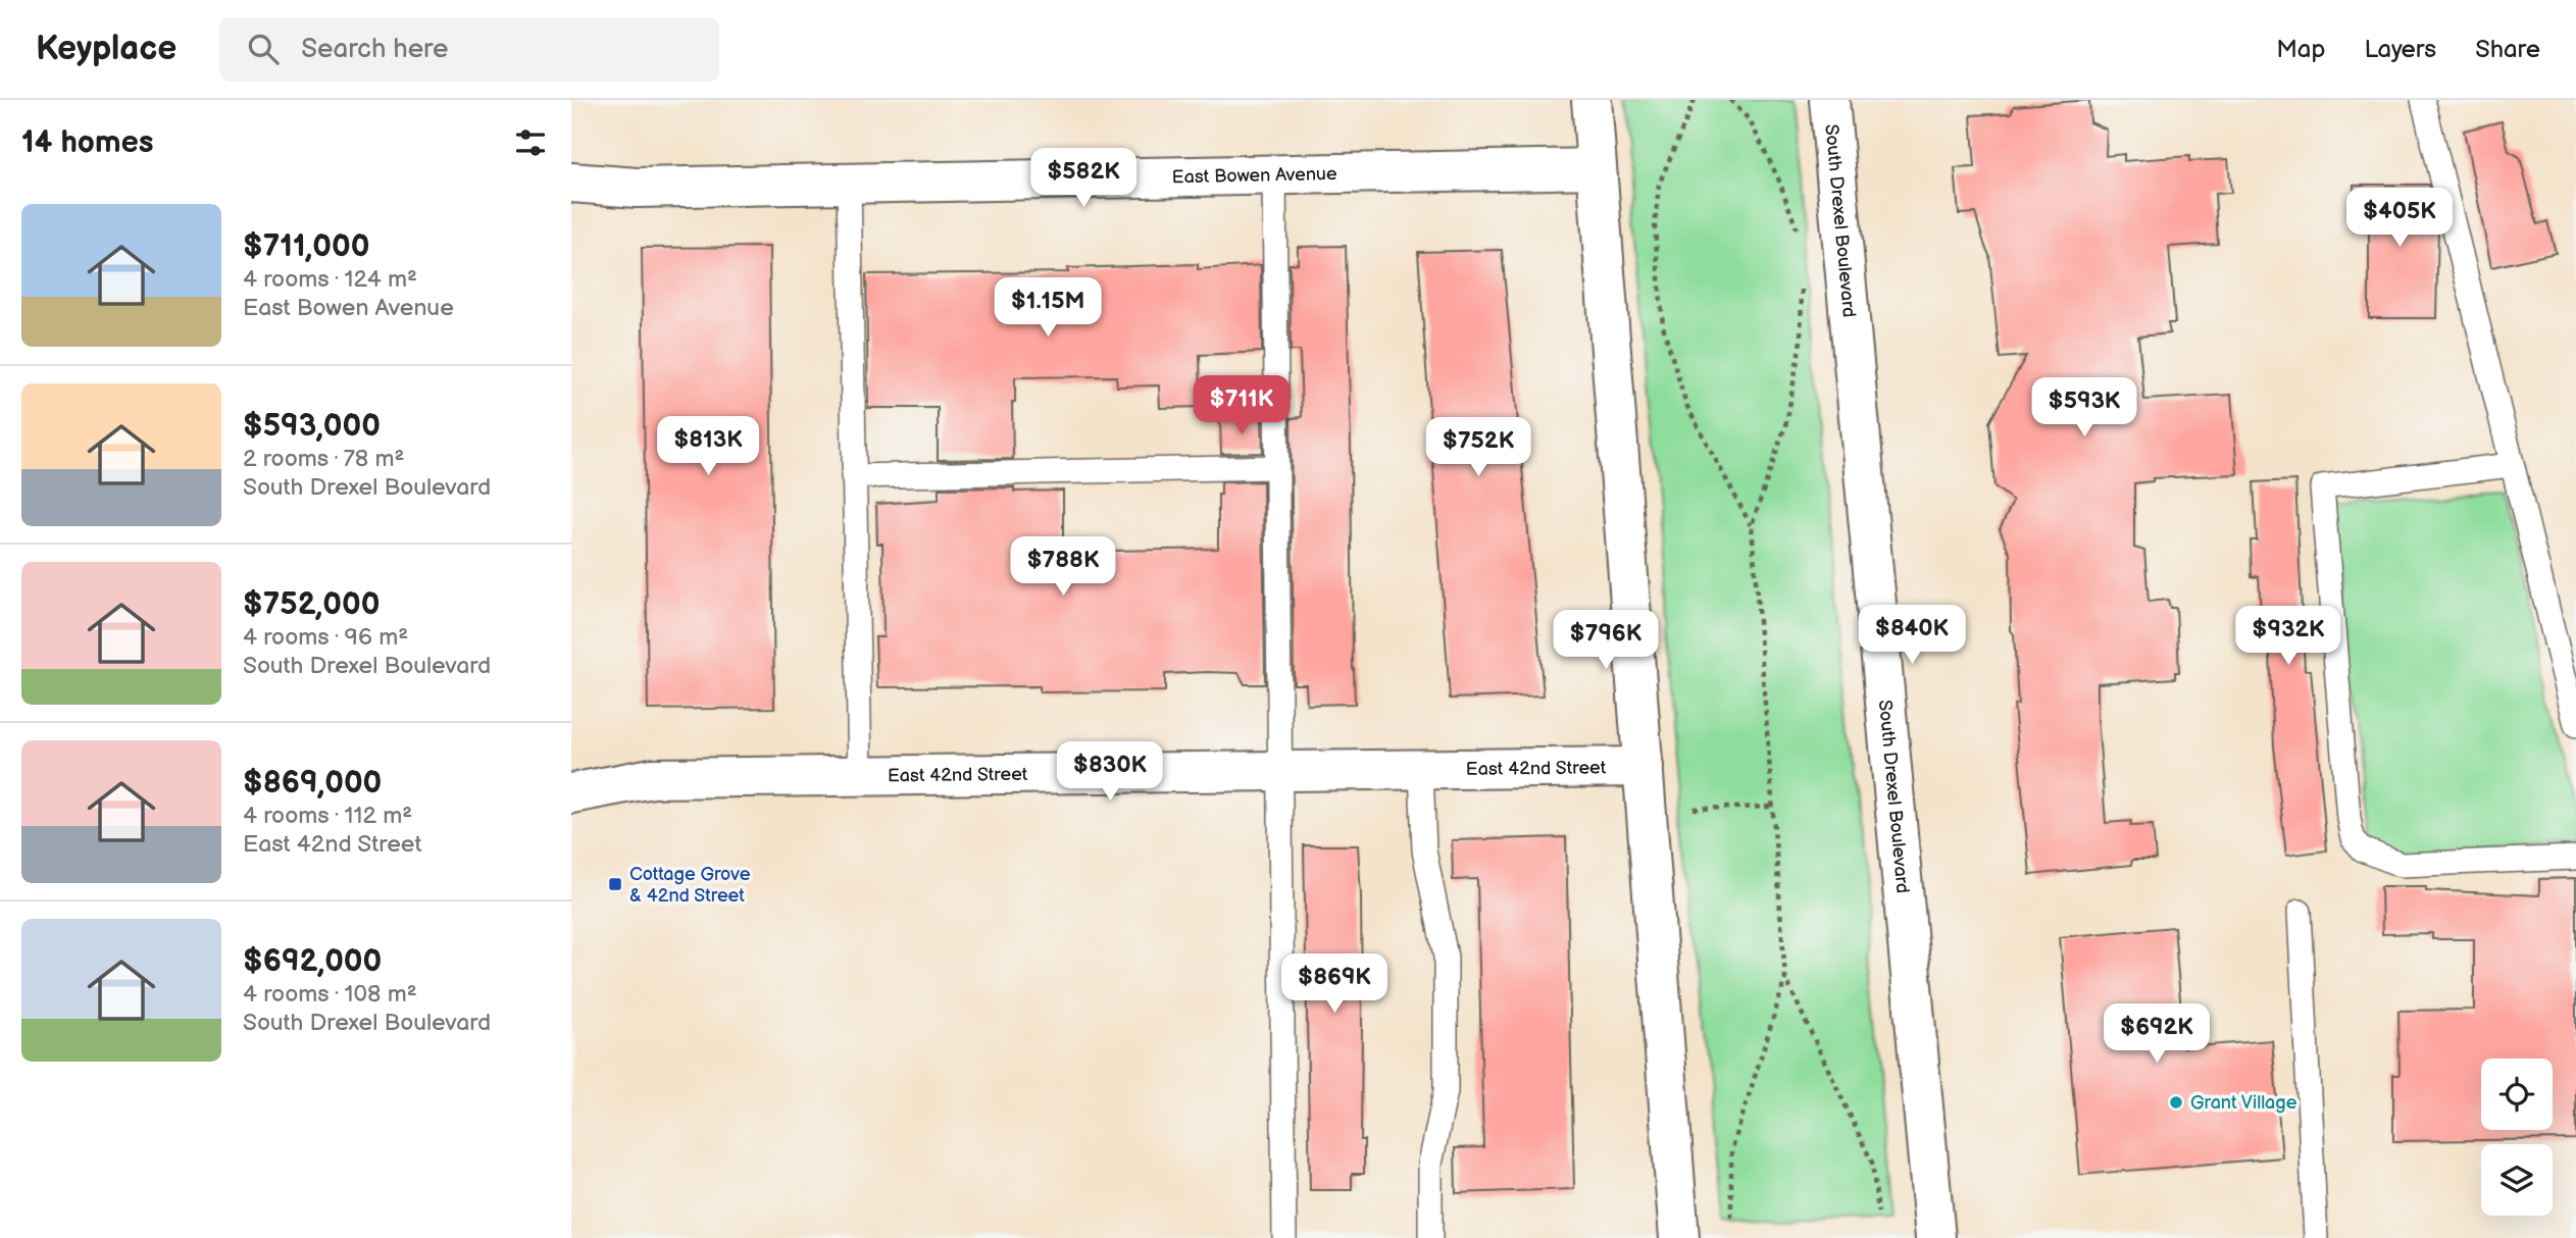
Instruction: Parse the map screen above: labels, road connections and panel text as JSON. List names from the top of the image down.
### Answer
{
  "streets": {
    "street": ["East Bowen Avenue", "South Drexel Boulevard", "East 42nd Street"]
  },
  "places": {
    "transit": ["Cottage Grove & 42nd Street"],
    "other": ["Grant Village"]
  },
  "page": {
    "header": "Keyplace",
    "search": "Search here",
    "nav": ["Map", "Layers", "Share"],
    "heading": "14 homes",
    "price": [
      "$582K",
      "$405K",
      "$1.15M",
      "$711K",
      "$593K",
      "$813K",
      "$752K",
      "$788K",
      "$840K",
      "$932K",
      "$796K",
      "$830K",
      "$869K",
      "$692K"
    ],
    "list": [
      {
        "name": "$711,000",
        "note": "4 rooms · 124 m² · East Bowen Avenue"
      },
      {
        "name": "$593,000",
        "note": "2 rooms · 78 m² · South Drexel Boulevard"
      },
      {
        "name": "$752,000",
        "note": "4 rooms · 96 m² · South Drexel Boulevard"
      },
      {
        "name": "$869,000",
        "note": "4 rooms · 112 m² · East 42nd Street"
      },
      {
        "name": "$692,000",
        "note": "4 rooms · 108 m² · South Drexel Boulevard"
      }
    ]
  }
}
